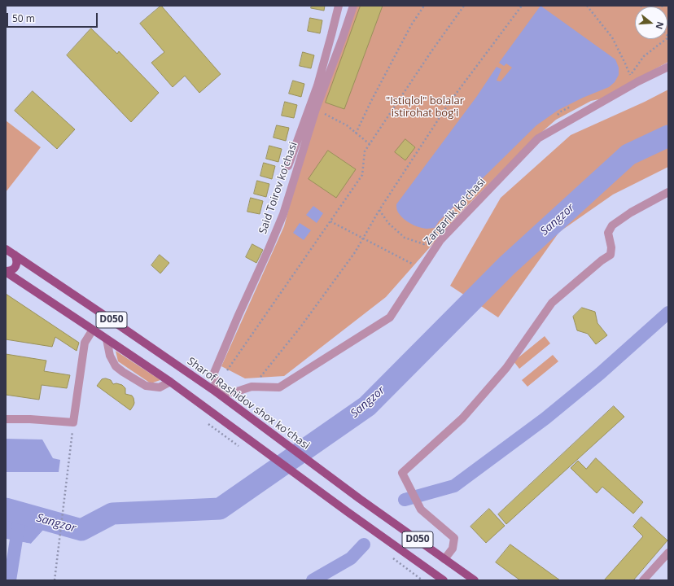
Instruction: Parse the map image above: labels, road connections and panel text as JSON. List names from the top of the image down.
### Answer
{
  "streets": {
    "main road": ["D050", "Sharof Rashidov shox ko'chasi"],
    "street": ["Said Toirov ko'chasi", "Zargarlik ko'chasi"]
  },
  "crossings": [
    ["Said Toirov ko'chasi", "Zargarlik ko'chasi"],
    ["Said Toirov ko'chasi", "Sharof Rashidov shox ko'chasi"],
    ["Zargarlik ko'chasi", "Sharof Rashidov shox ko'chasi"]
  ],
  "water": ["Sangzor"],
  "parks": ["\"Istiqlol\" bolalar istirohat bog'i"],
  "scale_bar": "50 m",
  "north": "right"
}
